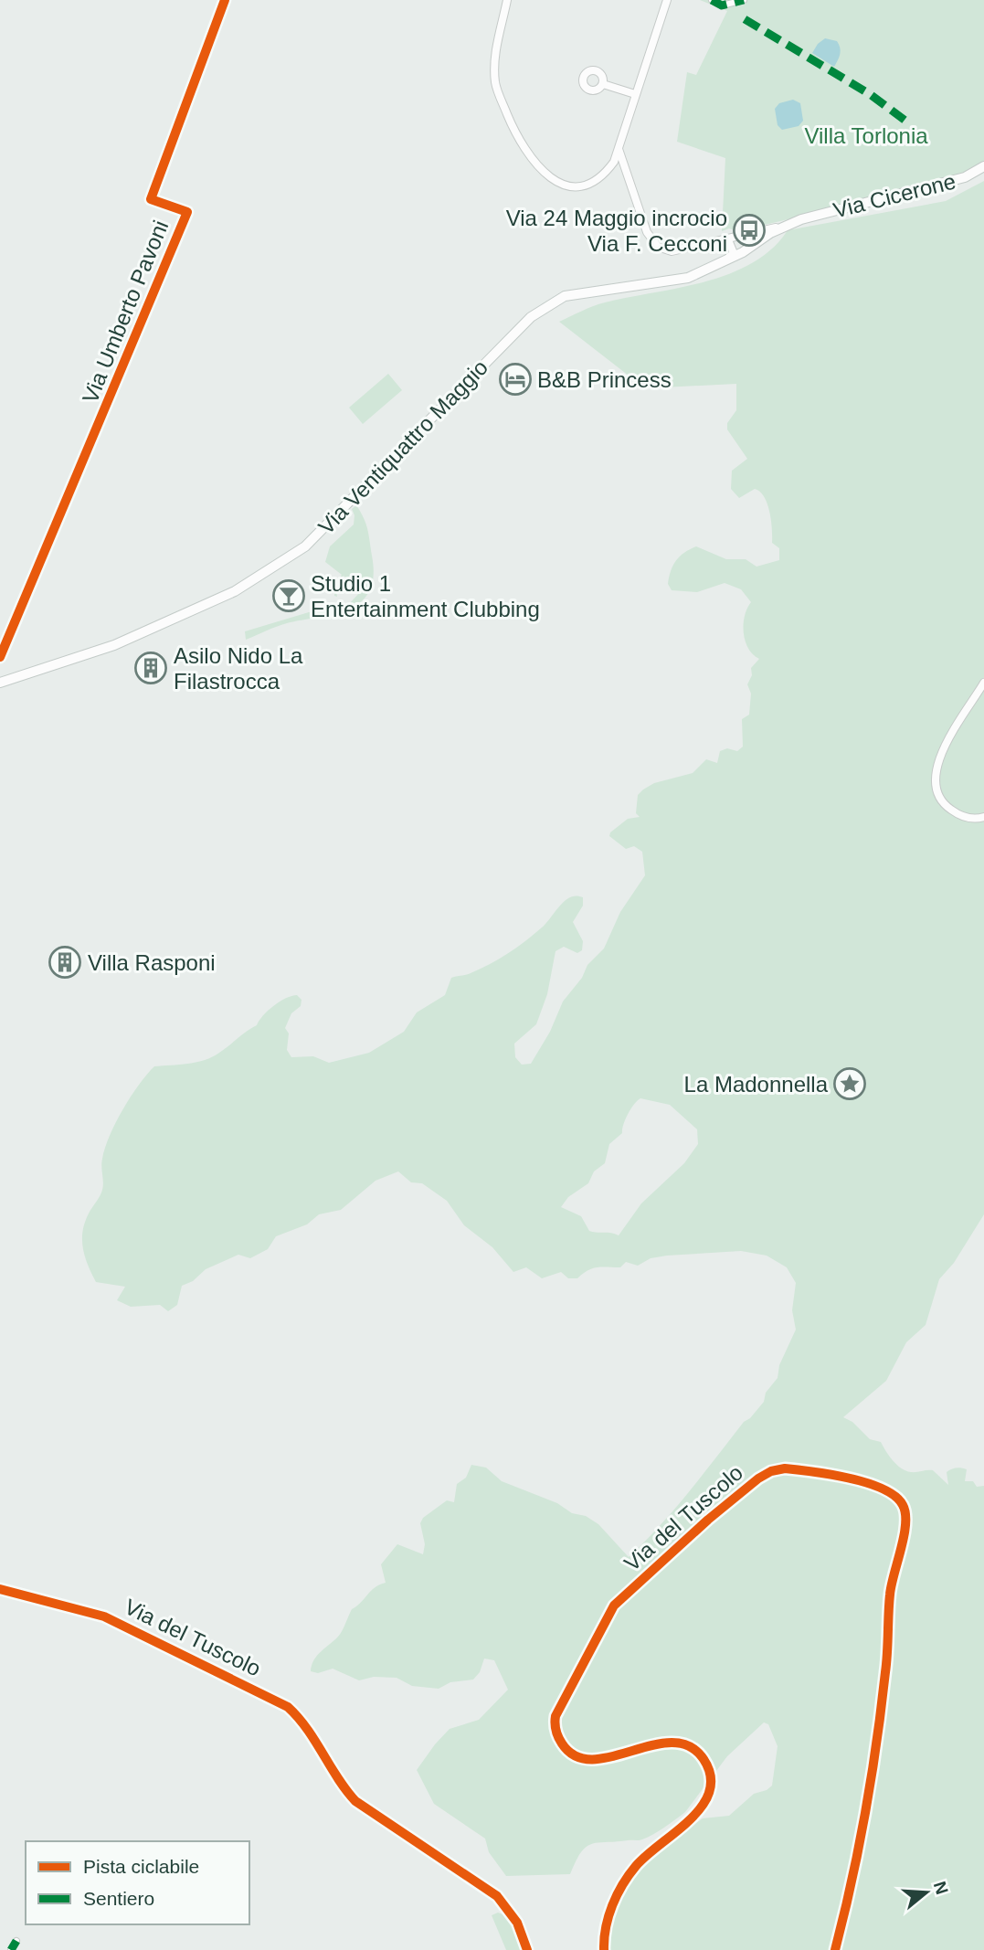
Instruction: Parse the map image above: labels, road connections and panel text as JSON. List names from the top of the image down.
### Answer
{
  "streets": {
    "main road": ["Via Cicerone", "Via Ventiquattro Maggio"],
    "street": ["Via Umberto Pavoni", "Via del Tuscolo"]
  },
  "crossings": [
    ["Via Cicerone", "Via Ventiquattro Maggio"]
  ],
  "parks": ["Villa Torlonia"],
  "places": {
    "bus stop": ["Via 24 Maggio incrocio Via F. Cecconi"],
    "hotel": ["B&B Princess"],
    "bar": ["Studio 1 Entertainment Clubbing"],
    "building": ["Asilo Nido La Filastrocca", "Villa Rasponi"],
    "place": ["La Madonnella"]
  },
  "legend": ["Pista ciclabile", "Sentiero"],
  "north": "right"
}
